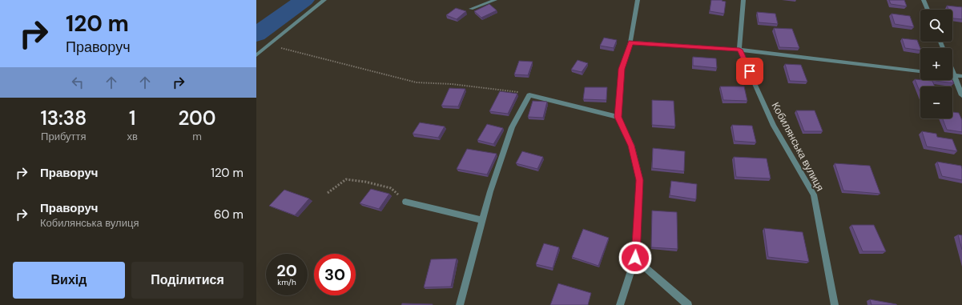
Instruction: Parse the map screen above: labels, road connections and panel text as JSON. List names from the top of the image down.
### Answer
{
  "streets": {
    "street": ["Кобилянська вулиця"]
  },
  "page": {
    "turn": ["120 m", "Праворуч"],
    "map_buttons": ["+", "−"],
    "eta": [
      "13:38",
      "Прибуття",
      "1",
      "хв",
      "200",
      "m"
    ],
    "list": [
      {
        "name": "Праворуч",
        "value": "120 m"
      },
      {
        "name": "Праворуч",
        "note": "Кобилянська вулиця",
        "value": "60 m"
      }
    ],
    "speed": "20 km/h",
    "limit": "30",
    "buttons": ["Вихід", "Поділитися"]
  }
}
